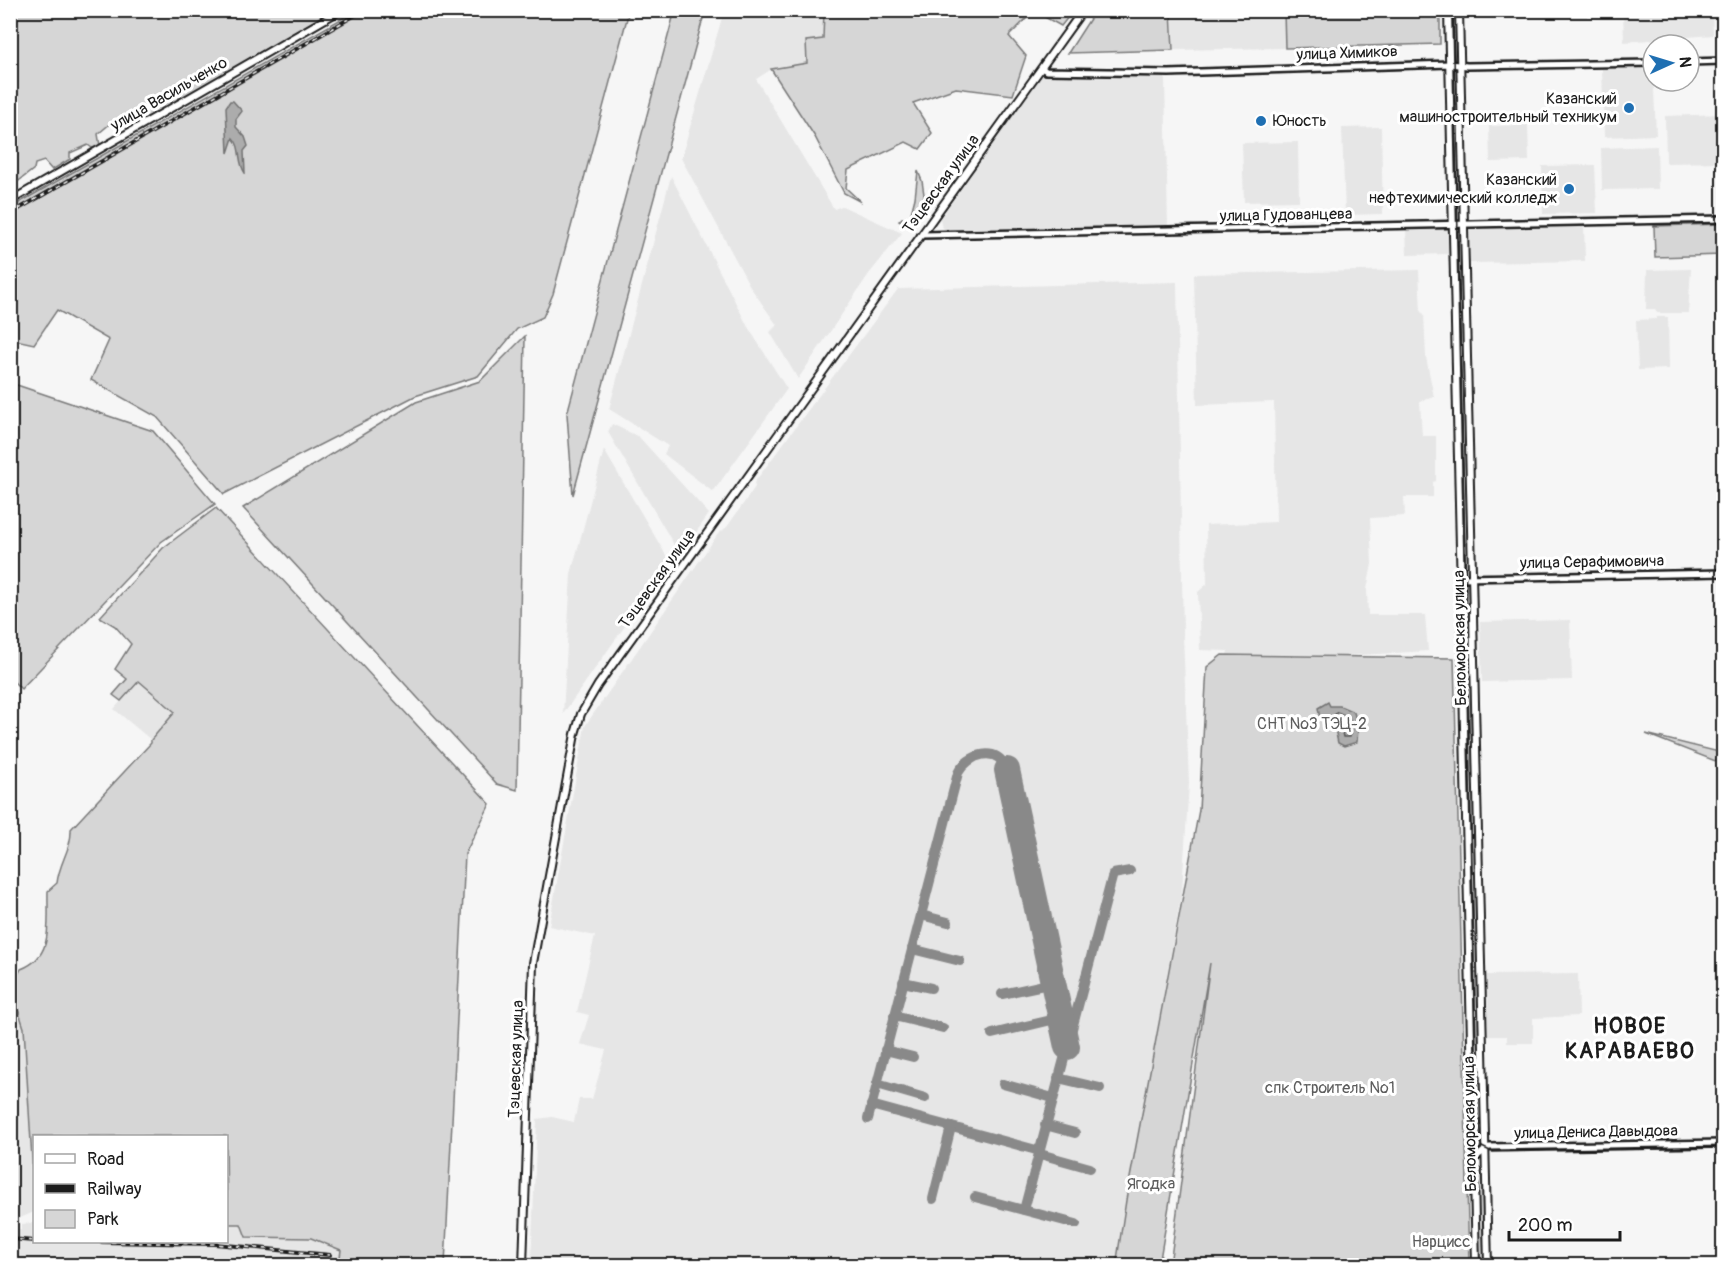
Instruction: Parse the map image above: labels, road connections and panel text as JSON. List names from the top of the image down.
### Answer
{
  "streets": {
    "main road": ["улица Васильченко", "Тэцевская улица", "Беломорская улица"],
    "street": [
      "улица Химиков",
      "улица Гудованцева",
      "улица Серафимовича",
      "улица Дениса Давыдова"
    ]
  },
  "crossings": [
    ["улица Химиков", "Тэцевская улица"],
    ["улица Химиков", "Беломорская улица"],
    ["Тэцевская улица", "улица Гудованцева"],
    ["улица Гудованцева", "Беломорская улица"],
    ["улица Серафимовича", "Беломорская улица"],
    ["Беломорская улица", "улица Дениса Давыдова"]
  ],
  "districts": ["НОВОЕ КАРАВАЕВО"],
  "parks": [
    "СНТ №3 ТЭЦ-2",
    "спк Строитель №1",
    "Ягодка",
    "Нарцисс"
  ],
  "places": ["Казанский машиностроительный техникум", "Юность", "Казанский нефтехимический колледж"],
  "legend": ["Road", "Railway", "Park"],
  "scale_bar": "200 m",
  "north": "right"
}
